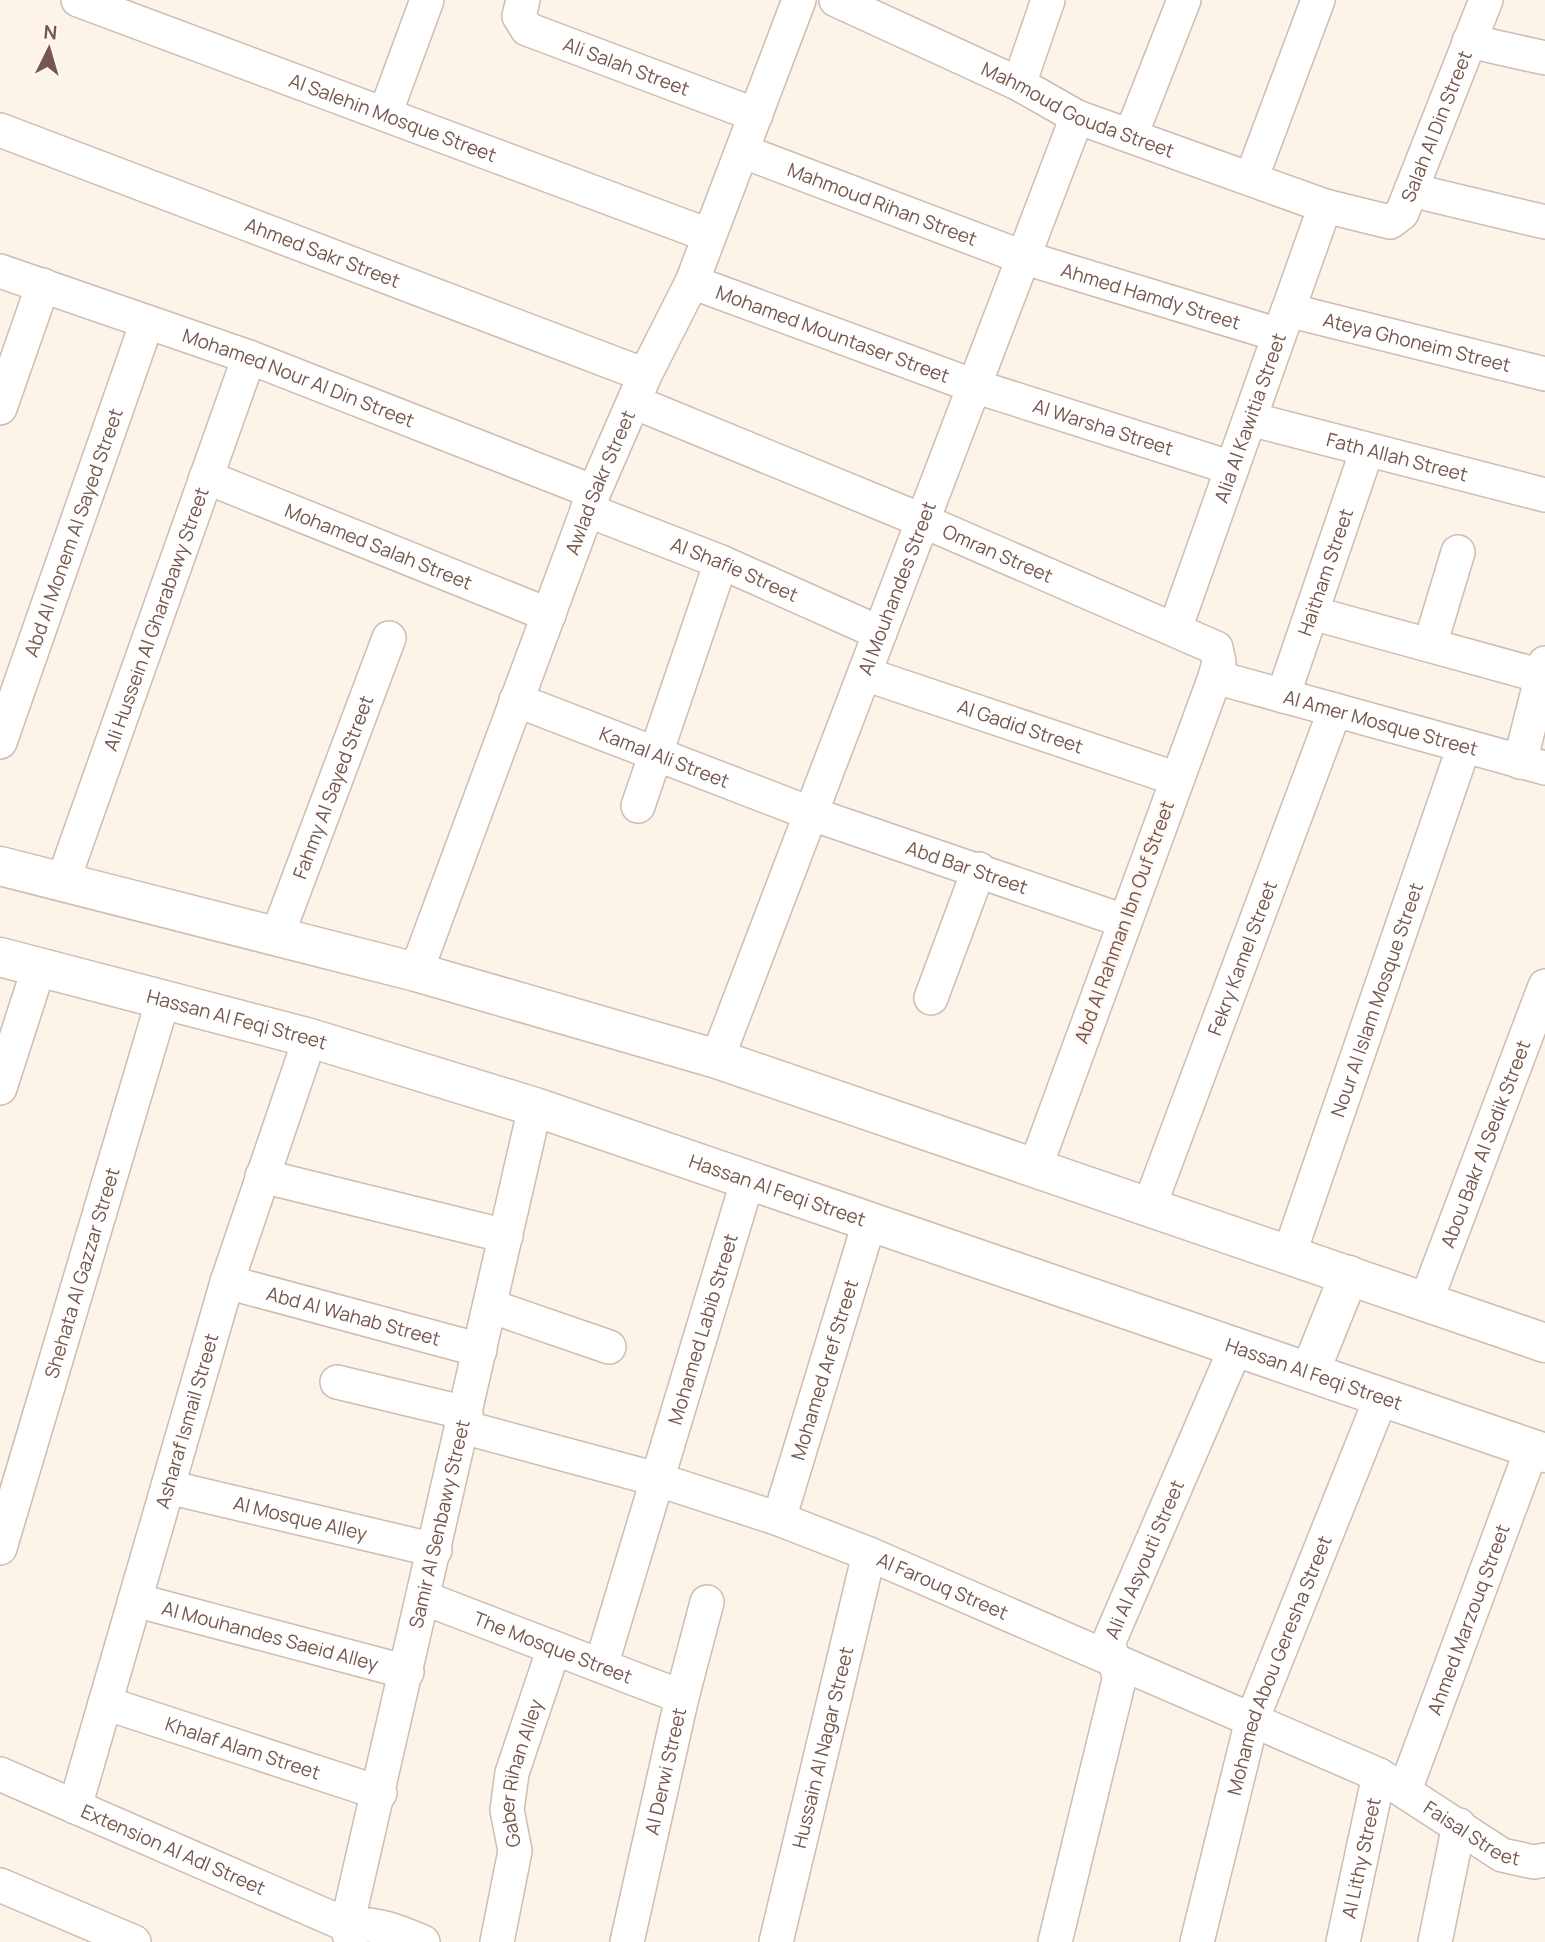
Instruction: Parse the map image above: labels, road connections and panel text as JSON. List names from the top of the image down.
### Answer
{
  "streets": {
    "street": [
      "Ali Salah Street",
      "Mahmoud Gouda Street",
      "Al Salehin Mosque Street",
      "Salah Al Din Street",
      "Mahmoud Rihan Street",
      "Ahmed Sakr Street",
      "Ahmed Hamdy Street",
      "Mohamed Mountaser Street",
      "Ateya Ghoneim Street",
      "Mohamed Nour Al Din Street",
      "Alia Al Kawitia Street",
      "Al Warsha Street",
      "Fath Allah Street",
      "Awlad Sakr Street",
      "Abd Al Monem Al Sayed Street",
      "Mohamed Salah Street",
      "Omran Street",
      "Al Shafie Street",
      "Haitham Street",
      "Al Mouhandes Street",
      "Ali Hussein Al Gharabawy Street",
      "Al Amer Mosque Street",
      "Al Gadid Street",
      "Kamal Ali Street",
      "Fahmy Al Sayed Street",
      "Abd Bar Street",
      "Abd Al Rahman Ibn Ouf Street",
      "Fekry Kamel Street",
      "Nour Al Islam Mosque Street",
      "Hassan Al Feqi Street",
      "Abou Bakr Al Sedik Street",
      "Shehata Al Gazzar Street",
      "Abd Al Wahab Street",
      "Mohamed Labib Street",
      "Mohamed Aref Street",
      "Asharaf Ismail Street",
      "Al Mosque Alley",
      "Samir Al Senbawy Street",
      "Ali Al Asyouti Street",
      "Al Farouq Street",
      "Ahmed Marzouq Street",
      "Al Mouhandes Saeid Alley",
      "The Mosque Street",
      "Mohamed Abou Geresha Street",
      "Khalaf Alam Street",
      "Hussain Al Nagar Street",
      "Al Derwi Street",
      "Gaber Rihan Alley",
      "Faisal Street",
      "Extension Al Adl Street",
      "Al Lithy Street"
    ]
  },
  "crossings": [
    ["Ali Salah Street", "Awlad Sakr Street"],
    ["Mahmoud Gouda Street", "Salah Al Din Street"],
    ["Mahmoud Gouda Street", "Alia Al Kawitia Street"],
    ["Mahmoud Gouda Street", "Al Mouhandes Street"],
    ["Al Salehin Mosque Street", "Awlad Sakr Street"],
    ["Salah Al Din Street", "Alia Al Kawitia Street"],
    ["Mahmoud Rihan Street", "Ahmed Hamdy Street"],
    ["Mahmoud Rihan Street", "Awlad Sakr Street"],
    ["Mahmoud Rihan Street", "Al Mouhandes Street"],
    ["Ahmed Sakr Street", "Awlad Sakr Street"],
    ["Ahmed Sakr Street", "Omran Street"],
    ["Ahmed Hamdy Street", "Ateya Ghoneim Street"],
    ["Ahmed Hamdy Street", "Alia Al Kawitia Street"],
    ["Ahmed Hamdy Street", "Al Mouhandes Street"],
    ["Mohamed Mountaser Street", "Al Warsha Street"],
    ["Mohamed Mountaser Street", "Awlad Sakr Street"],
    ["Mohamed Mountaser Street", "Al Mouhandes Street"],
    ["Ateya Ghoneim Street", "Alia Al Kawitia Street"],
    ["Mohamed Nour Al Din Street", "Awlad Sakr Street"],
    ["Mohamed Nour Al Din Street", "Abd Al Monem Al Sayed Street"],
    ["Mohamed Nour Al Din Street", "Al Shafie Street"],
    ["Mohamed Nour Al Din Street", "Ali Hussein Al Gharabawy Street"],
    ["Alia Al Kawitia Street", "Al Warsha Street"],
    ["Alia Al Kawitia Street", "Fath Allah Street"],
    ["Alia Al Kawitia Street", "Omran Street"],
    ["Al Warsha Street", "Al Mouhandes Street"],
    ["Fath Allah Street", "Haitham Street"],
    ["Awlad Sakr Street", "Mohamed Salah Street"],
    ["Awlad Sakr Street", "Omran Street"],
    ["Awlad Sakr Street", "Al Shafie Street"],
    ["Awlad Sakr Street", "Kamal Ali Street"],
    ["Mohamed Salah Street", "Ali Hussein Al Gharabawy Street"],
    ["Omran Street", "Al Mouhandes Street"],
    ["Omran Street", "Al Amer Mosque Street"],
    ["Omran Street", "Abd Al Rahman Ibn Ouf Street"],
    ["Al Shafie Street", "Al Mouhandes Street"],
    ["Haitham Street", "Al Amer Mosque Street"],
    ["Al Mouhandes Street", "Al Gadid Street"],
    ["Al Mouhandes Street", "Kamal Ali Street"],
    ["Al Mouhandes Street", "Abd Bar Street"],
    ["Al Amer Mosque Street", "Abd Al Rahman Ibn Ouf Street"],
    ["Al Amer Mosque Street", "Fekry Kamel Street"],
    ["Al Amer Mosque Street", "Nour Al Islam Mosque Street"],
    ["Al Gadid Street", "Abd Al Rahman Ibn Ouf Street"],
    ["Kamal Ali Street", "Abd Bar Street"],
    ["Abd Bar Street", "Abd Al Rahman Ibn Ouf Street"],
    ["Hassan Al Feqi Street", "Shehata Al Gazzar Street"],
    ["Hassan Al Feqi Street", "Mohamed Labib Street"],
    ["Hassan Al Feqi Street", "Mohamed Aref Street"],
    ["Hassan Al Feqi Street", "Asharaf Ismail Street"],
    ["Hassan Al Feqi Street", "Samir Al Senbawy Street"],
    ["Hassan Al Feqi Street", "Ali Al Asyouti Street"],
    ["Hassan Al Feqi Street", "Ahmed Marzouq Street"],
    ["Hassan Al Feqi Street", "Mohamed Abou Geresha Street"],
    ["Abd Al Wahab Street", "Asharaf Ismail Street"],
    ["Abd Al Wahab Street", "Samir Al Senbawy Street"],
    ["Mohamed Labib Street", "Al Farouq Street"],
    ["Mohamed Labib Street", "The Mosque Street"],
    ["Mohamed Aref Street", "Al Farouq Street"],
    ["Asharaf Ismail Street", "Al Mosque Alley"],
    ["Asharaf Ismail Street", "Al Mouhandes Saeid Alley"],
    ["Asharaf Ismail Street", "Khalaf Alam Street"],
    ["Asharaf Ismail Street", "Extension Al Adl Street"],
    ["Al Mosque Alley", "Samir Al Senbawy Street"],
    ["Samir Al Senbawy Street", "Al Farouq Street"],
    ["Samir Al Senbawy Street", "Al Mouhandes Saeid Alley"],
    ["Samir Al Senbawy Street", "The Mosque Street"],
    ["Samir Al Senbawy Street", "Khalaf Alam Street"],
    ["Samir Al Senbawy Street", "Extension Al Adl Street"],
    ["Ali Al Asyouti Street", "Al Farouq Street"],
    ["Al Farouq Street", "Ahmed Marzouq Street"],
    ["Al Farouq Street", "Mohamed Abou Geresha Street"],
    ["Al Farouq Street", "Hussain Al Nagar Street"],
    ["Al Farouq Street", "Faisal Street"],
    ["Al Farouq Street", "Al Lithy Street"],
    ["Ahmed Marzouq Street", "Faisal Street"],
    ["Ahmed Marzouq Street", "Al Lithy Street"],
    ["The Mosque Street", "Al Derwi Street"],
    ["The Mosque Street", "Gaber Rihan Alley"],
    ["Faisal Street", "Al Lithy Street"]
  ],
  "north": "top"
}
